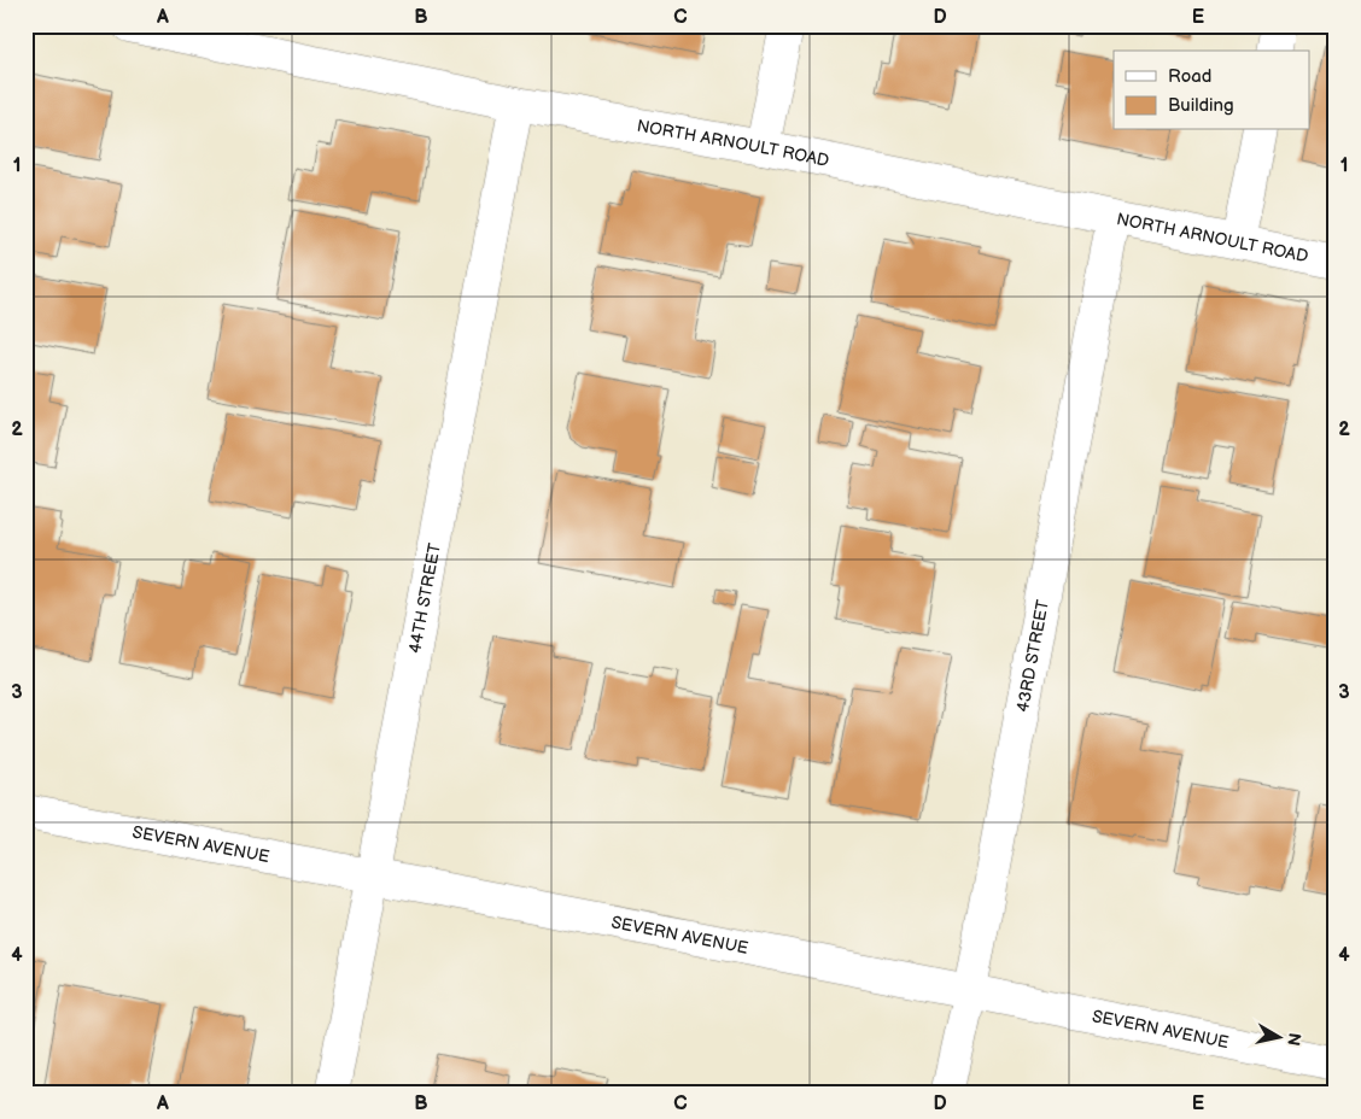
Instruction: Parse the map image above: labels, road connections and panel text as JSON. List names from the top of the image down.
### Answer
{
  "streets": {
    "street": [
      "NORTH ARNOULT ROAD",
      "44TH STREET",
      "43RD STREET",
      "SEVERN AVENUE"
    ]
  },
  "crossings": [
    ["NORTH ARNOULT ROAD", "44TH STREET"],
    ["NORTH ARNOULT ROAD", "43RD STREET"],
    ["44TH STREET", "SEVERN AVENUE"],
    ["43RD STREET", "SEVERN AVENUE"]
  ],
  "legend": ["Road", "Building"],
  "north": "right",
  "grid": {
    "columns": [
      "A",
      "B",
      "C",
      "D",
      "E"
    ],
    "rows": [
      "1",
      "2",
      "3",
      "4"
    ]
  }
}
